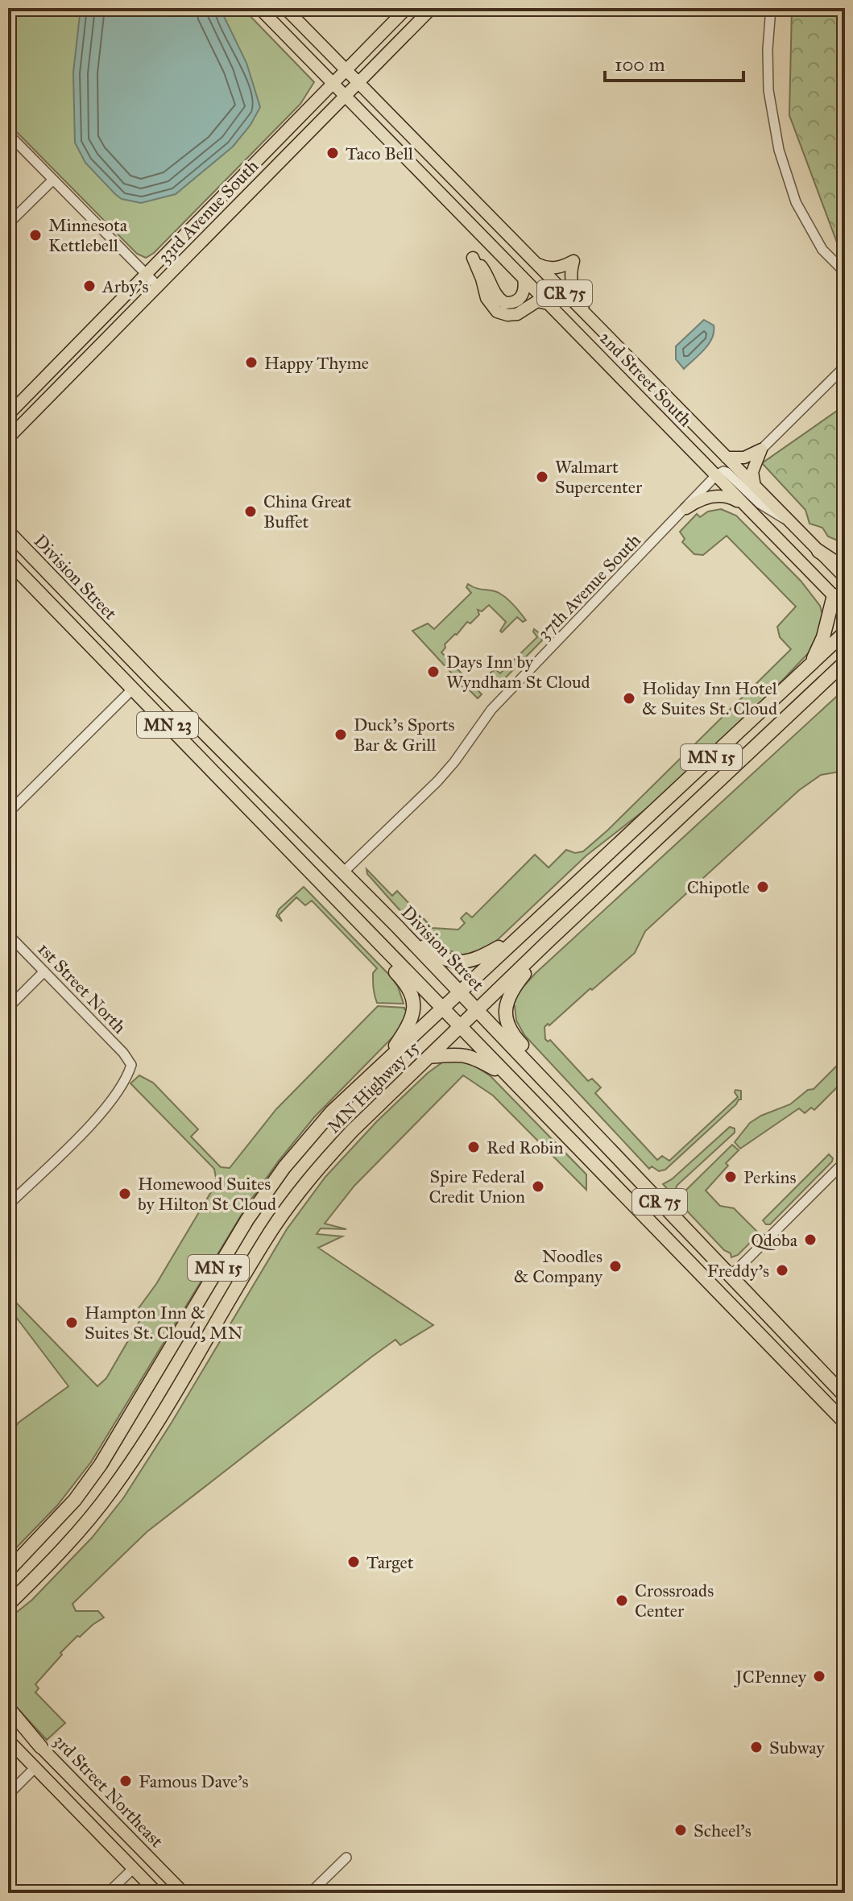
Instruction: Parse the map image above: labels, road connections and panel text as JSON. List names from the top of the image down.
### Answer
{
  "streets": {
    "highway": [
      "CR 75",
      "Division Street",
      "MN 23",
      "MN 15",
      "MN Highway 15"
    ],
    "main road": ["33rd Avenue South", "2nd Street South", "3rd Street Northeast"],
    "street": ["37th Avenue South", "1st Street North"]
  },
  "crossings": [
    ["33rd Avenue South", "2nd Street South"],
    ["2nd Street South", "37th Avenue South"],
    ["Division Street", "37th Avenue South"],
    ["Division Street", "MN Highway 15"]
  ],
  "places": [
    "Taco Bell",
    "Minnesota Kettlebell",
    "Arby's",
    "Happy Thyme",
    "Walmart Supercenter",
    "China Great Buffet",
    "Days Inn by Wyndham St Cloud",
    "Holiday Inn Hotel & Suites St. Cloud",
    "Duck's Sports Bar & Grill",
    "Chipotle",
    "Red Robin",
    "Perkins",
    "Spire Federal Credit Union",
    "Homewood Suites by Hilton St Cloud",
    "Qdoba",
    "Noodles & Company",
    "Freddy's",
    "Hampton Inn & Suites St. Cloud, MN",
    "Target",
    "Crossroads Center",
    "JCPenney",
    "Subway",
    "Famous Dave's",
    "Scheel's"
  ],
  "scale_bar": "100 m"
}
